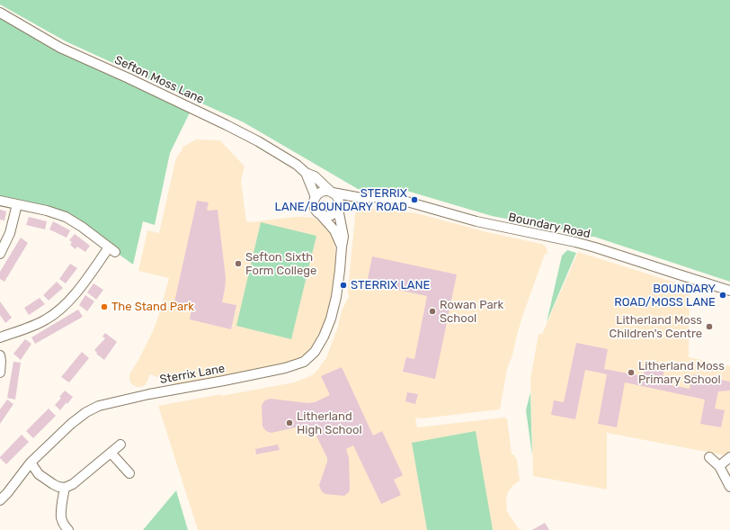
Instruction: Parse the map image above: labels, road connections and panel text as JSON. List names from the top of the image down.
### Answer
{
  "streets": {
    "street": ["Sefton Moss Lane", "Boundary Road", "Sterrix Lane"]
  },
  "crossings": [
    ["Sefton Moss Lane", "Boundary Road"],
    ["Sefton Moss Lane", "Sterrix Lane"],
    ["Boundary Road", "Sterrix Lane"]
  ],
  "places": [
    "STERRIX LANE/BOUNDARY ROAD",
    "Sefton Sixth Form College",
    "STERRIX LANE",
    "BOUNDARY ROAD/MOSS LANE",
    "The Stand Park",
    "Rowan Park School",
    "Litherland Moss Children's Centre",
    "Litherland Moss Primary School",
    "Litherland High School"
  ]
}
